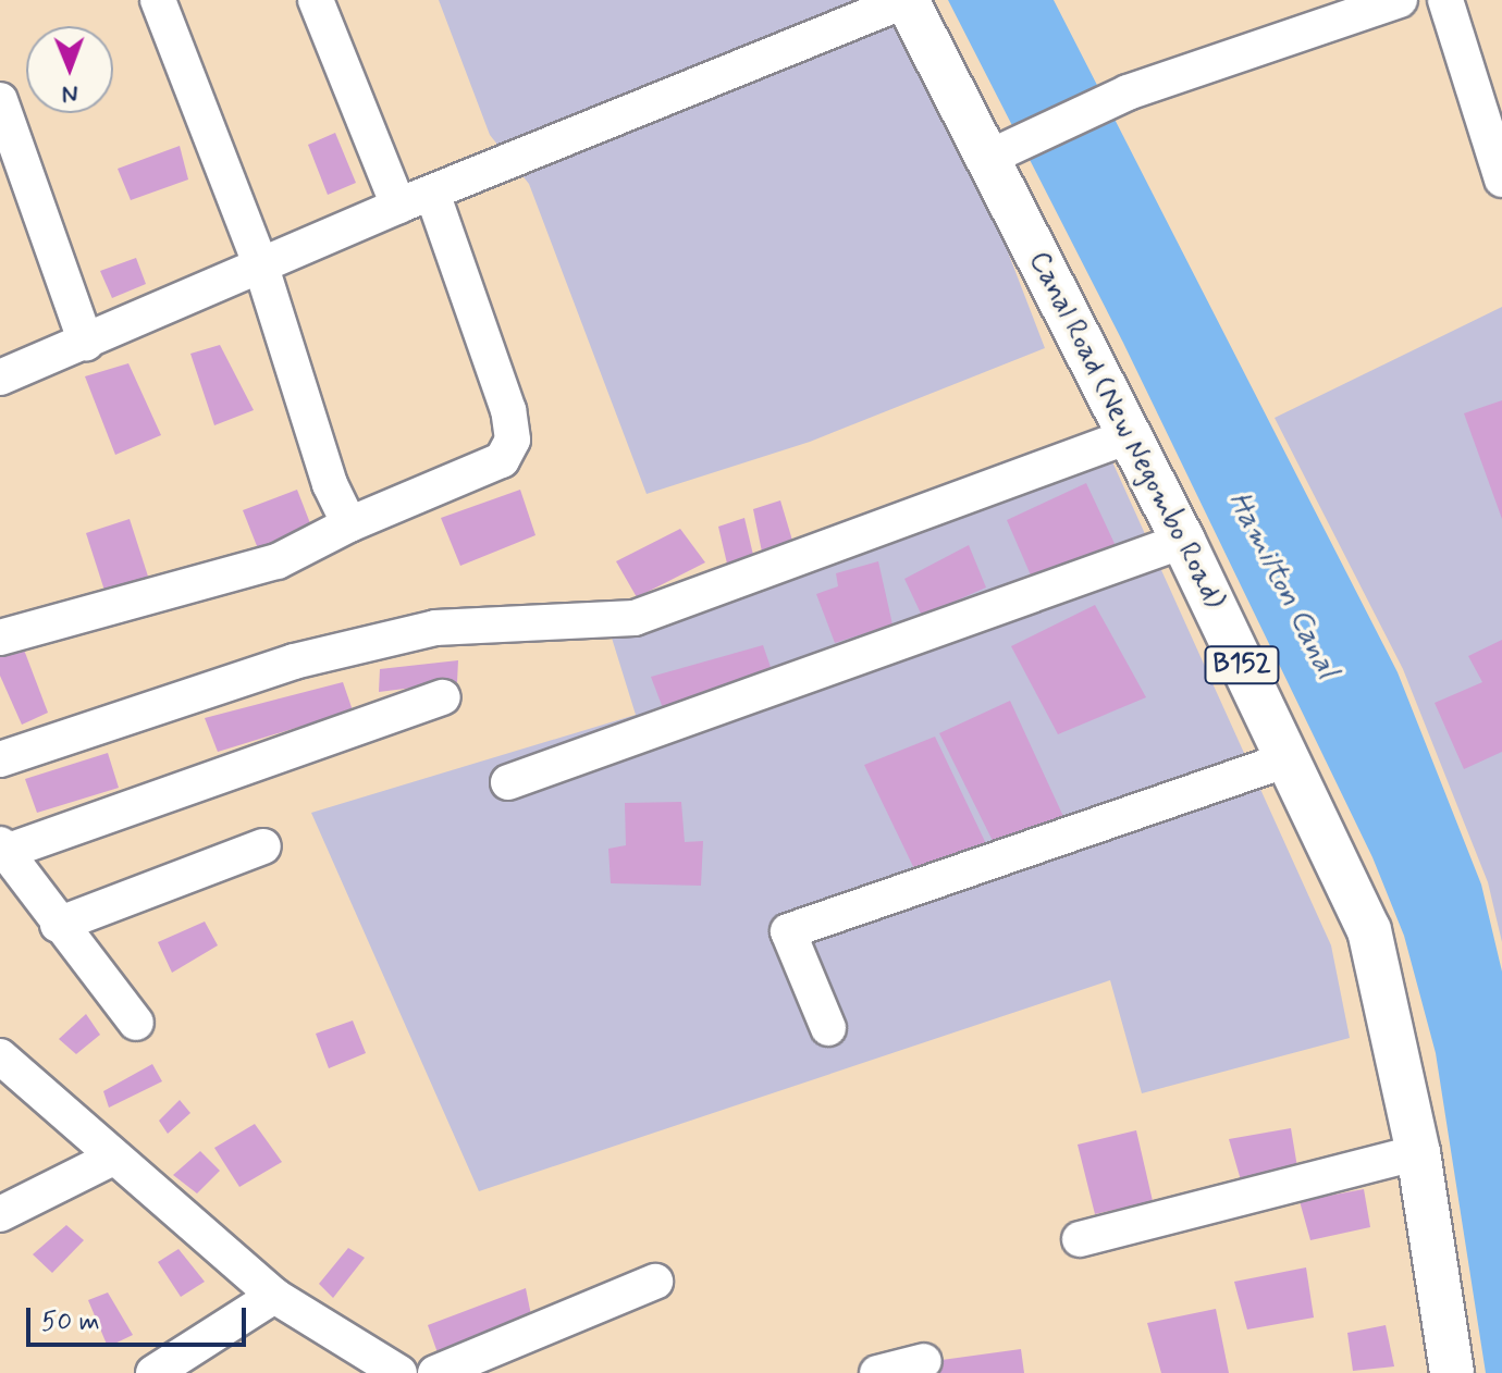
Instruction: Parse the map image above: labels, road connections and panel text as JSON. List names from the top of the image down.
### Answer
{
  "streets": {
    "main road": ["Canal Road (New Negombo Road)", "B152"]
  },
  "water": ["Hamilton Canal"],
  "scale_bar": "50 m",
  "north": "bottom"
}
